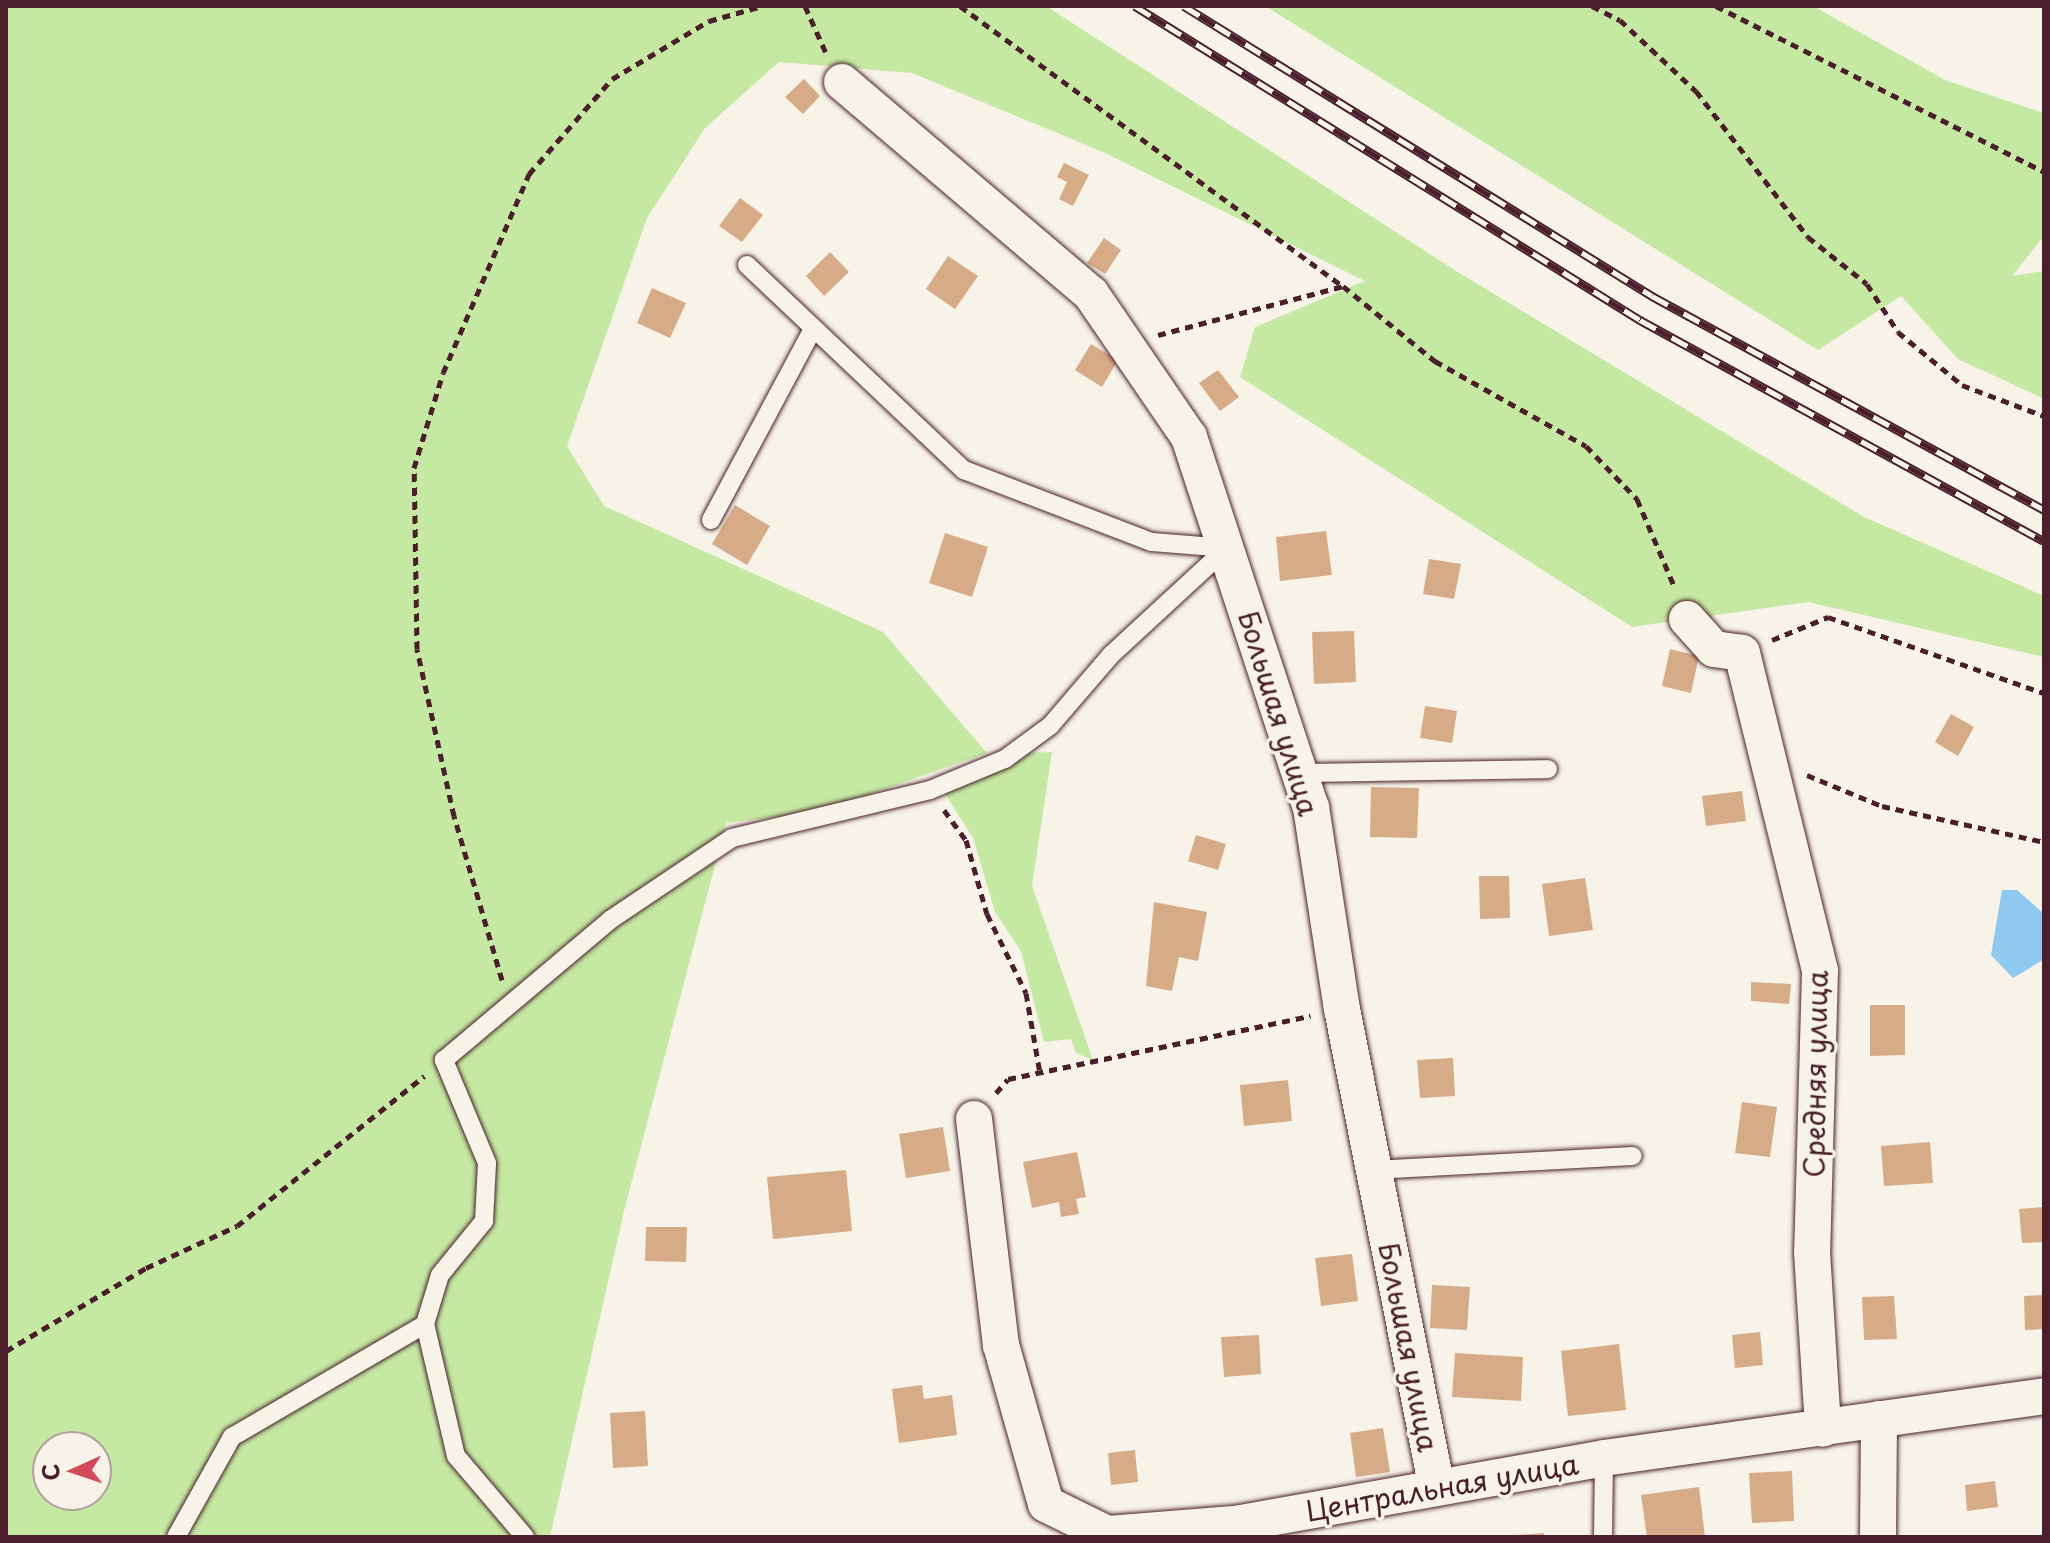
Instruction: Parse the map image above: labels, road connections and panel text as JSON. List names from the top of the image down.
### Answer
{
  "streets": {
    "street": ["Большая улица", "Средняя улица", "Центральная улица"]
  },
  "crossings": [
    ["Большая улица", "Центральная улица"],
    ["Средняя улица", "Центральная улица"]
  ],
  "north": "left"
}
